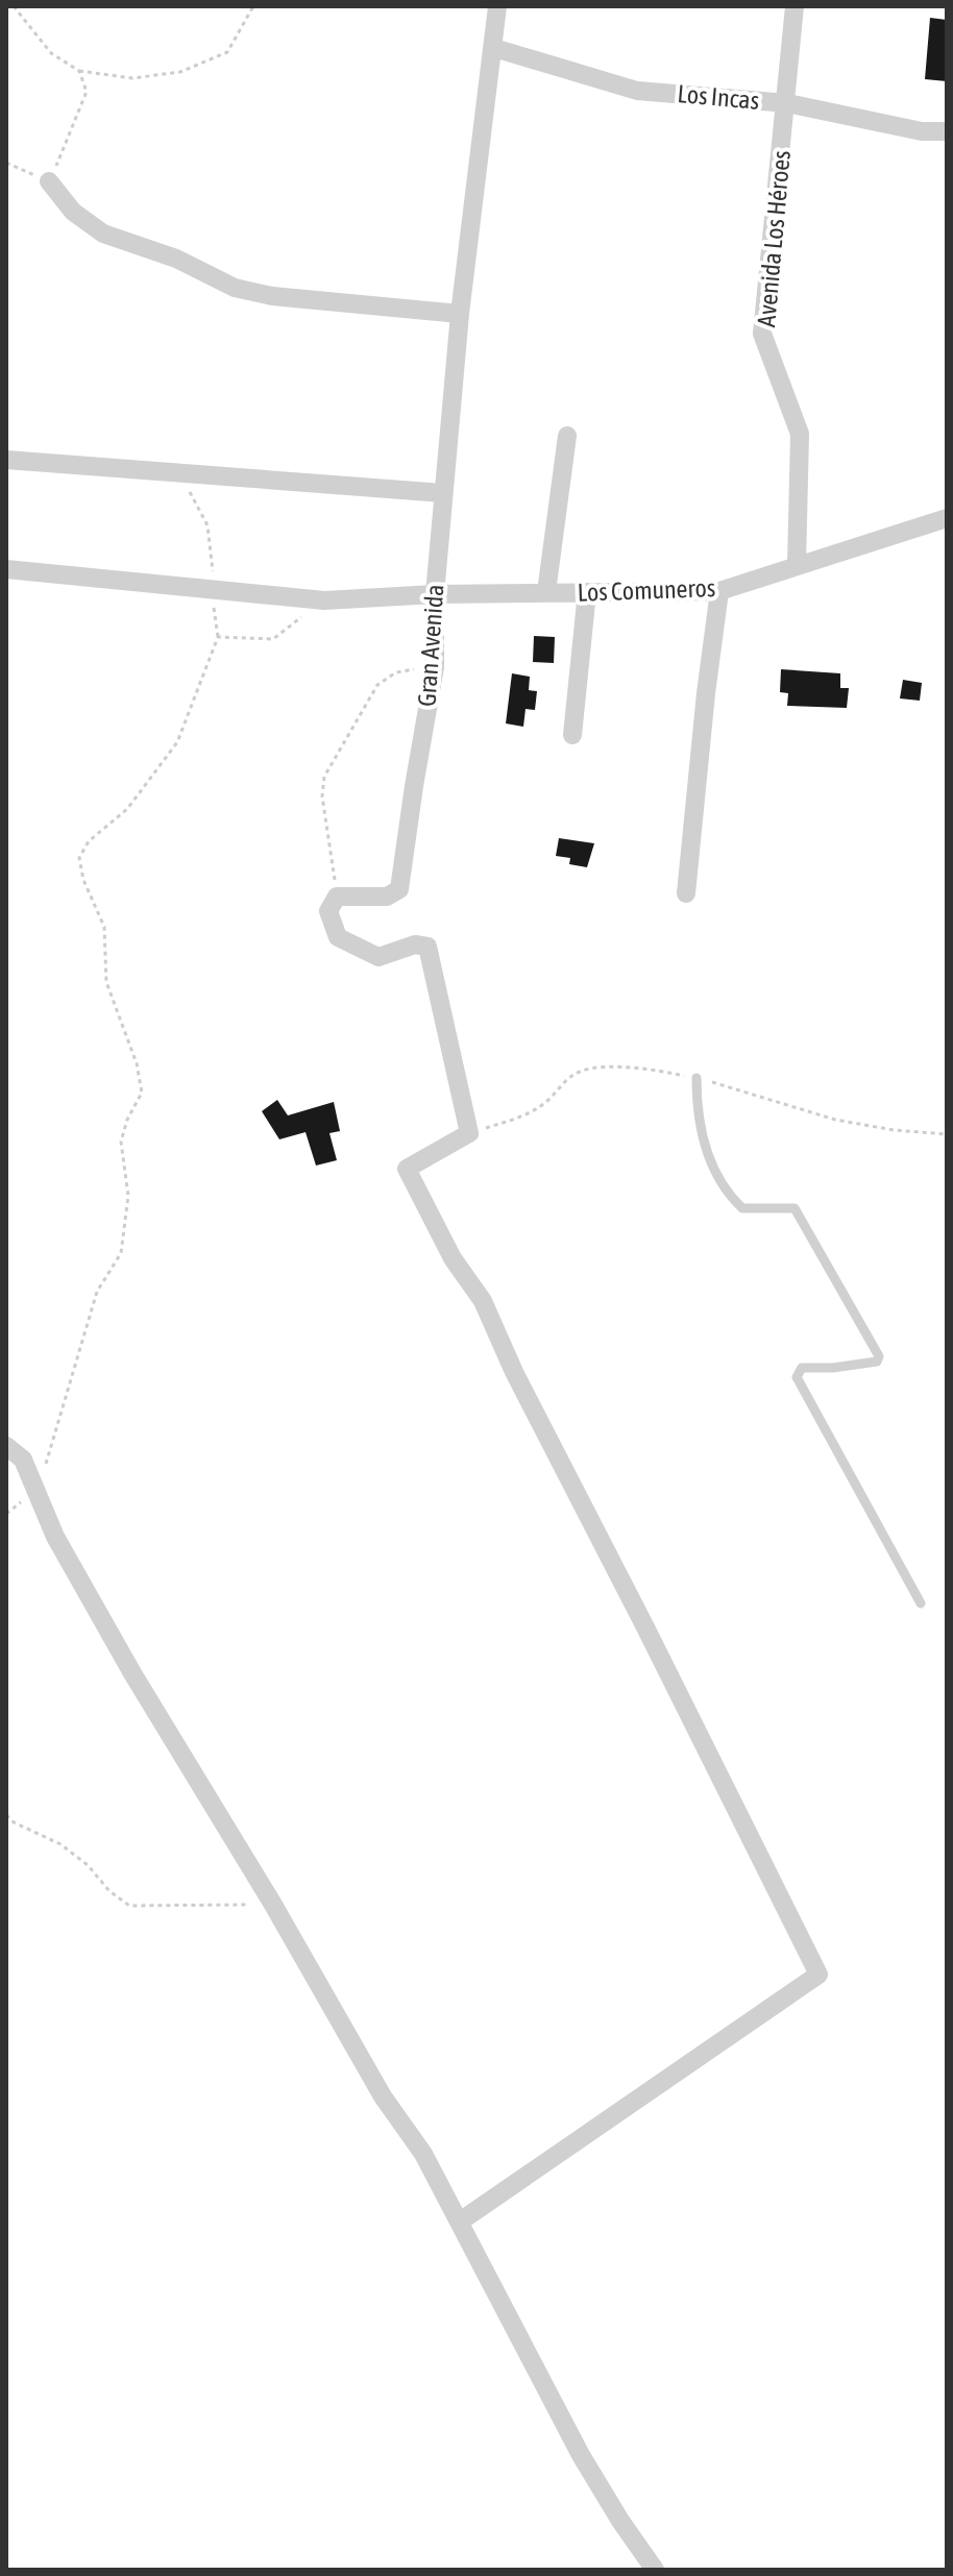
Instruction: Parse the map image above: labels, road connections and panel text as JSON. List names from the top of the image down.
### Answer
{
  "streets": {
    "street": [
      "Los Incas",
      "Avenida Los Héroes",
      "Los Comuneros",
      "Gran Avenida"
    ]
  },
  "crossings": [
    ["Los Incas", "Avenida Los Héroes"],
    ["Los Incas", "Gran Avenida"],
    ["Avenida Los Héroes", "Los Comuneros"],
    ["Los Comuneros", "Gran Avenida"]
  ]
}
